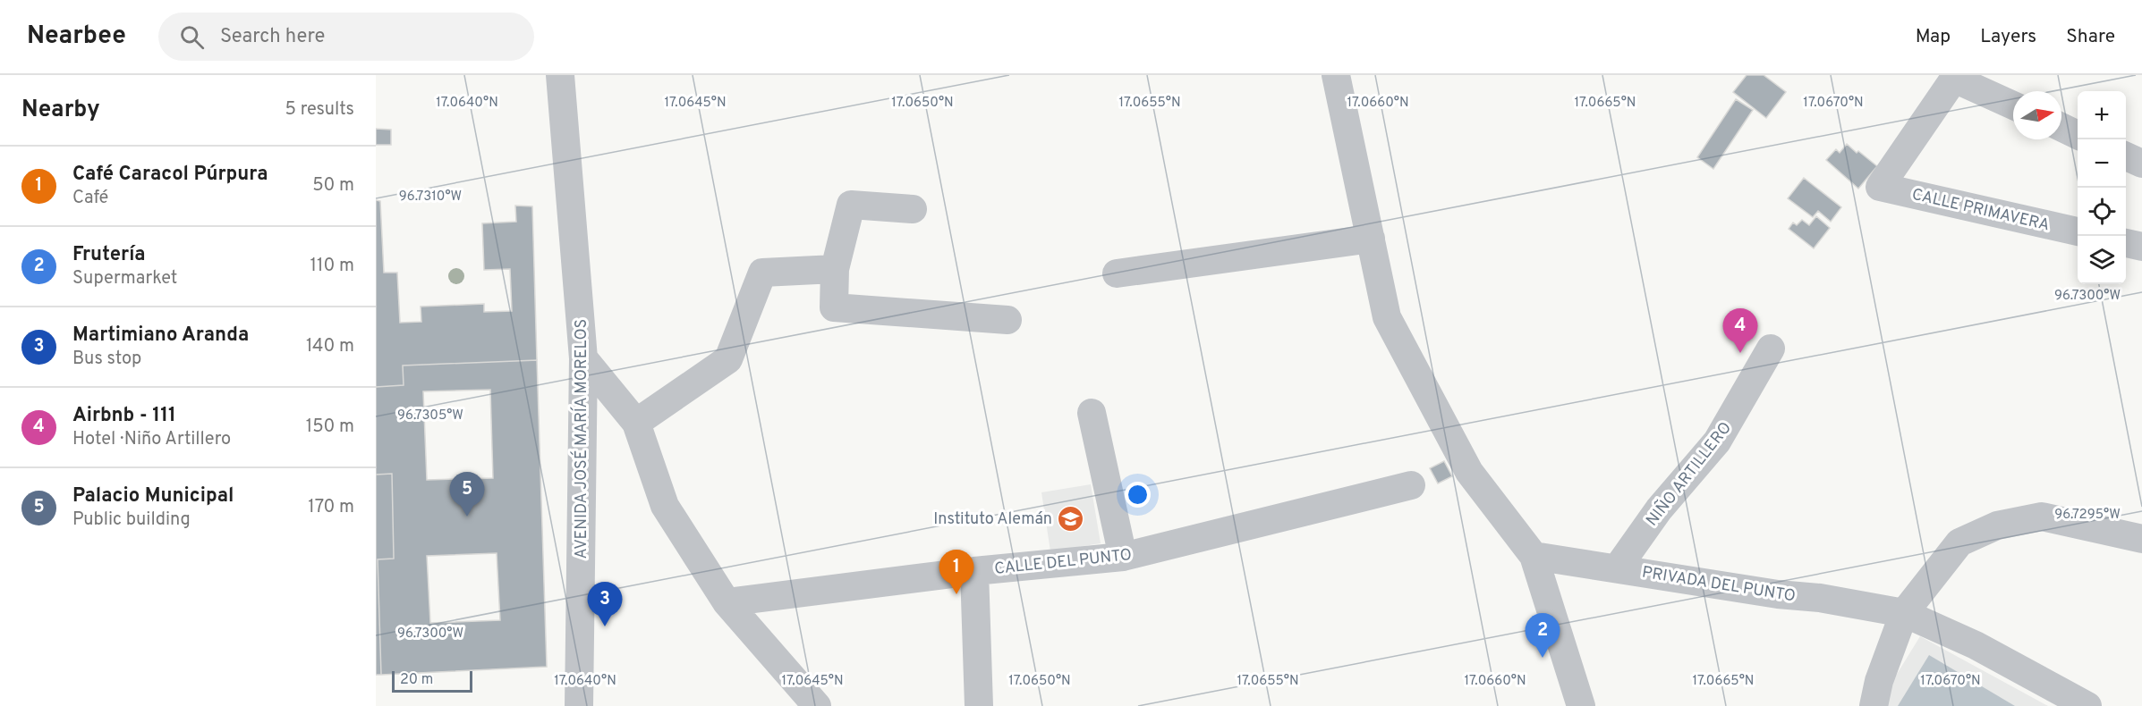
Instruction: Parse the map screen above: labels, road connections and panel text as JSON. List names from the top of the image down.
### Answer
{
  "streets": {
    "street": [
      "CALLE PRIMAVERA",
      "AVENIDA JOSÉ MARÍA MORELOS",
      "NIÑO ARTILLERO",
      "CALLE DEL PUNTO",
      "PRIVADA DEL PUNTO"
    ]
  },
  "crossings": [
    ["NIÑO ARTILLERO", "PRIVADA DEL PUNTO"]
  ],
  "places": {
    "school or university": ["Instituto Alemán"]
  },
  "scale_bar": "20 m",
  "north": "right",
  "page": {
    "header": "Nearbee",
    "search": "Search here",
    "nav": ["Map", "Layers", "Share"],
    "heading": ["Nearby", "5 results"],
    "map_buttons": ["+", "−"],
    "list": [
      {
        "mark": "1",
        "name": "Café Caracol Púrpura",
        "note": "Café",
        "value": "50 m"
      },
      {
        "mark": "2",
        "name": "Frutería",
        "note": "Supermarket",
        "value": "110 m"
      },
      {
        "mark": "3",
        "name": "Martimiano Aranda",
        "note": "Bus stop",
        "value": "140 m"
      },
      {
        "mark": "4",
        "name": "Airbnb - 111",
        "note": "Hotel · Niño Artillero",
        "value": "150 m"
      },
      {
        "mark": "5",
        "name": "Palacio Municipal",
        "note": "Public building",
        "value": "170 m"
      }
    ],
    "pins": [
      "4",
      "5",
      "1",
      "3",
      "2"
    ],
    "scale": "20 m"
  },
  "coordinates": [
    "17.0640°N",
    "17.0645°N",
    "17.0650°N",
    "17.0655°N",
    "17.0660°N",
    "17.0665°N",
    "17.0670°N",
    "96.7310°W",
    "96.7300°W",
    "96.7305°W",
    "96.7295°W"
  ]
}
